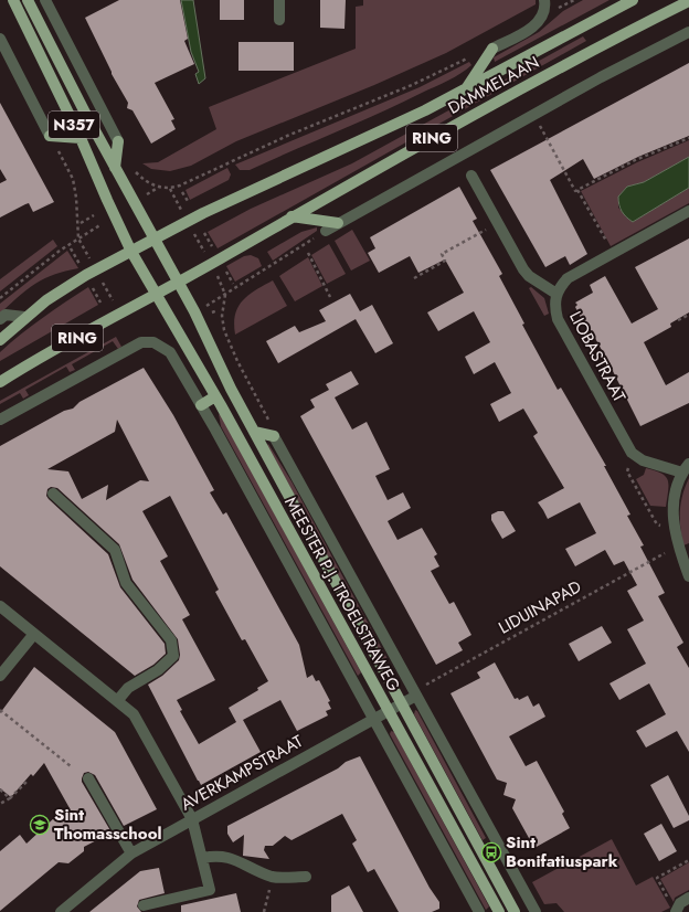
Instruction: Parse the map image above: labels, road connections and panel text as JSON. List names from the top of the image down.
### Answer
{
  "streets": {
    "main road": [
      "DAMMELAAN",
      "N357",
      "RING",
      "MEESTER P.J. TROELSTRAWEG"
    ],
    "street": ["LIOBASTRAAT", "AVERKAMPSTRAAT"],
    "path": ["LIDUINAPAD"]
  },
  "crossings": [
    ["DAMMELAAN", "N357"],
    ["DAMMELAAN", "RING"],
    ["DAMMELAAN", "MEESTER P.J. TROELSTRAWEG"],
    ["N357", "RING"],
    ["N357", "MEESTER P.J. TROELSTRAWEG"],
    ["RING", "MEESTER P.J. TROELSTRAWEG"],
    ["MEESTER P.J. TROELSTRAWEG", "LIDUINAPAD"],
    ["MEESTER P.J. TROELSTRAWEG", "AVERKAMPSTRAAT"]
  ],
  "places": {
    "school or university": ["Sint Thomasschool"],
    "bus stop": ["Sint Bonifatiuspark"]
  }
}
